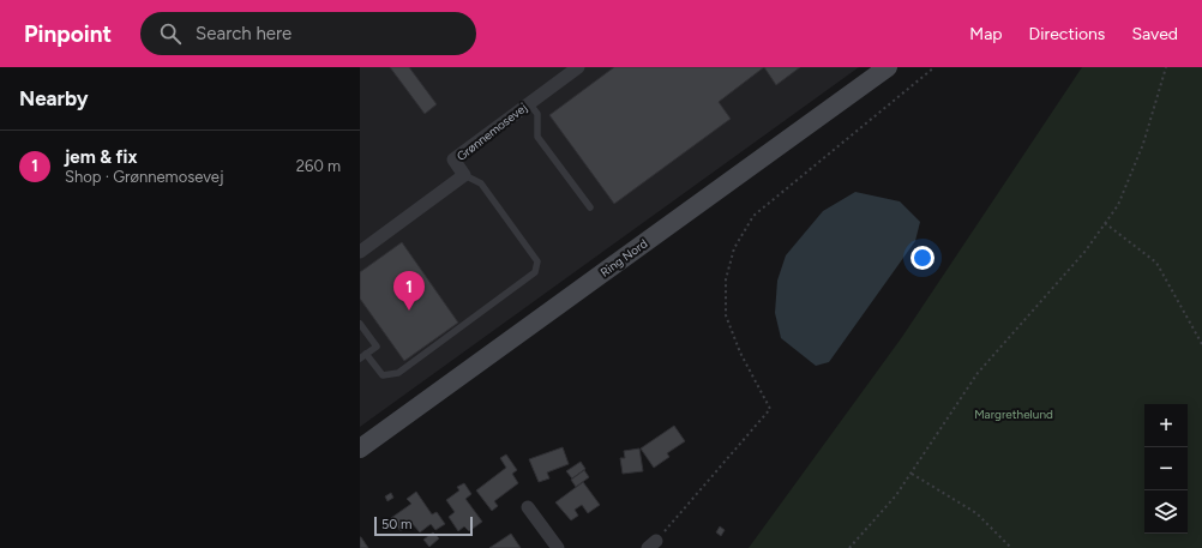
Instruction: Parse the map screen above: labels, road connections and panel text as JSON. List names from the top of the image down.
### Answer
{
  "streets": {
    "main road": ["Ring Nord"],
    "street": ["Grønnemosevej"]
  },
  "parks": ["Margrethelund"],
  "scale_bar": "50 m",
  "page": {
    "header": "Pinpoint",
    "search": "Search here",
    "nav": ["Map", "Directions", "Saved"],
    "heading": "Nearby",
    "list": [
      {
        "mark": "1",
        "name": "jem & fix",
        "note": "Shop · Grønnemosevej",
        "value": "260 m"
      }
    ],
    "pins": "1",
    "map_buttons": ["+", "−"],
    "scale": "50 m"
  }
}
